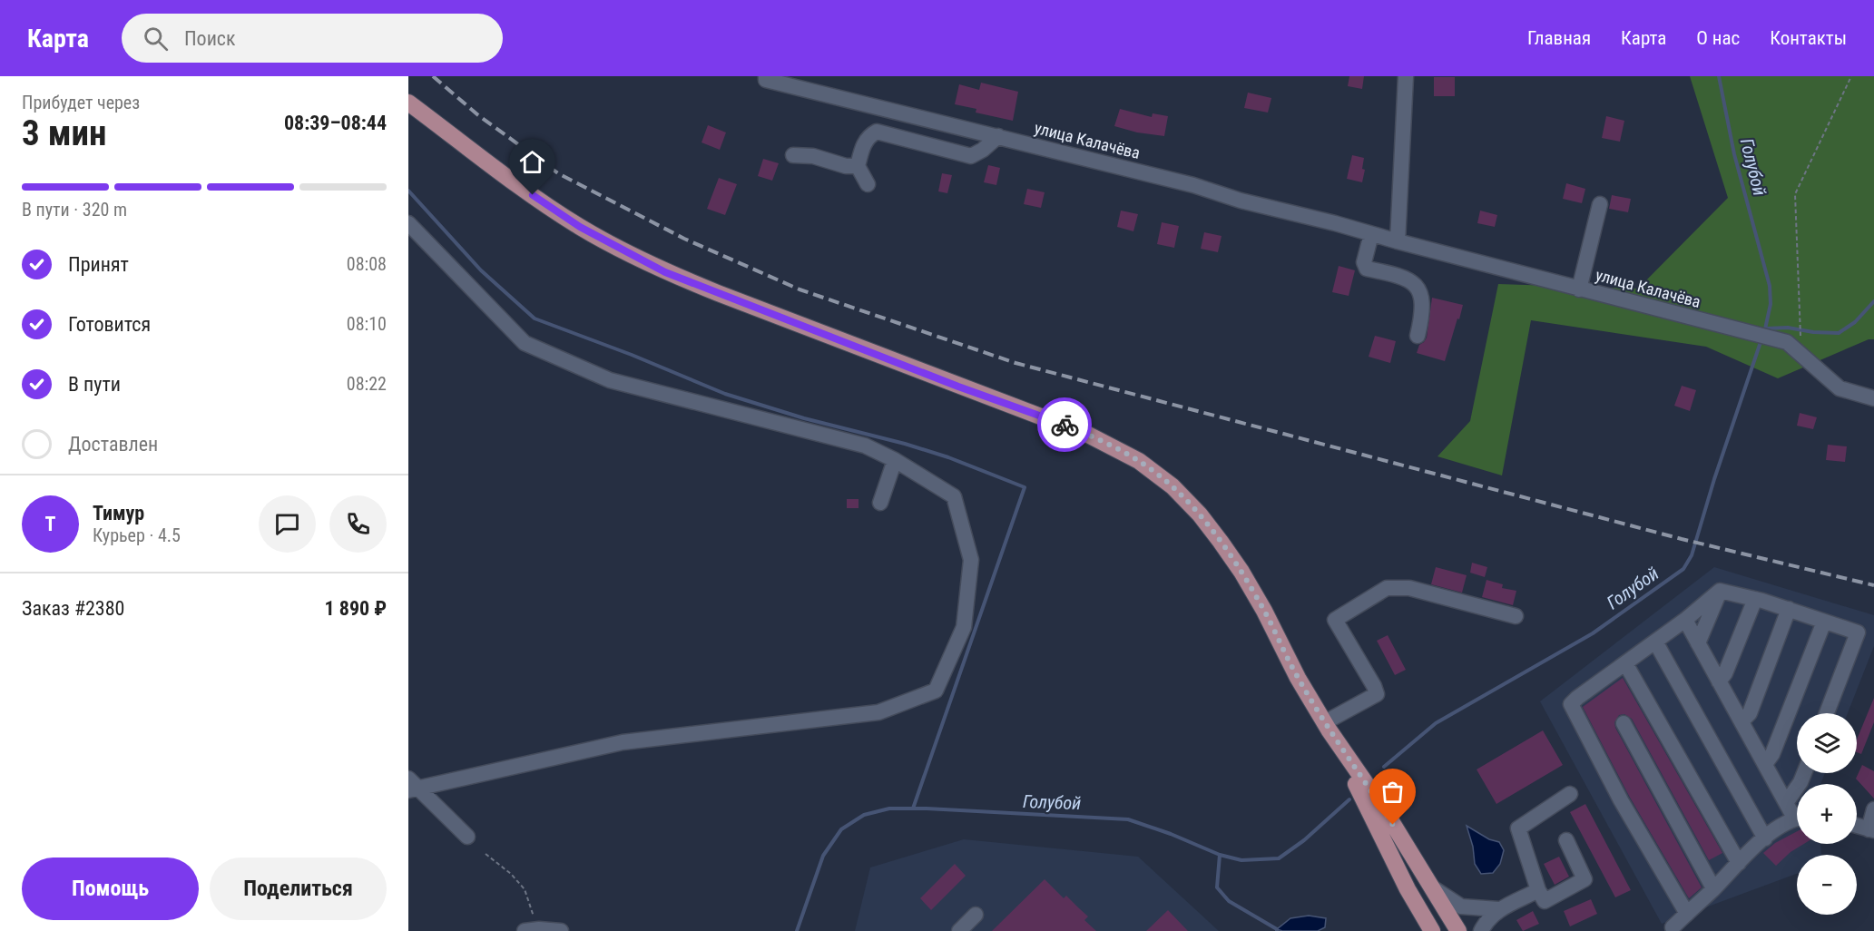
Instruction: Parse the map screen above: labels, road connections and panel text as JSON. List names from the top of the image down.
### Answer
{
  "streets": {
    "street": ["улица Калачёва"]
  },
  "water": ["Голубой"],
  "page": {
    "header": "Карта",
    "search": "Поиск",
    "nav": [
      "Главная",
      "Карта",
      "О нас",
      "Контакты"
    ],
    "heading": ["3 мин", "Прибудет через", "08:39–08:44"],
    "panel": [
      "Тимур",
      "Курьер · 4.5",
      "Заказ #2380",
      "1 890 ₽"
    ],
    "bar": "В пути · 320 m",
    "list": [
      ["Принят", "08:08"],
      ["Готовится", "08:10"],
      ["В пути", "08:22"],
      "Доставлен"
    ],
    "round": "Т",
    "map_buttons": ["+", "−"],
    "buttons": ["Помощь", "Поделиться"]
  }
}
